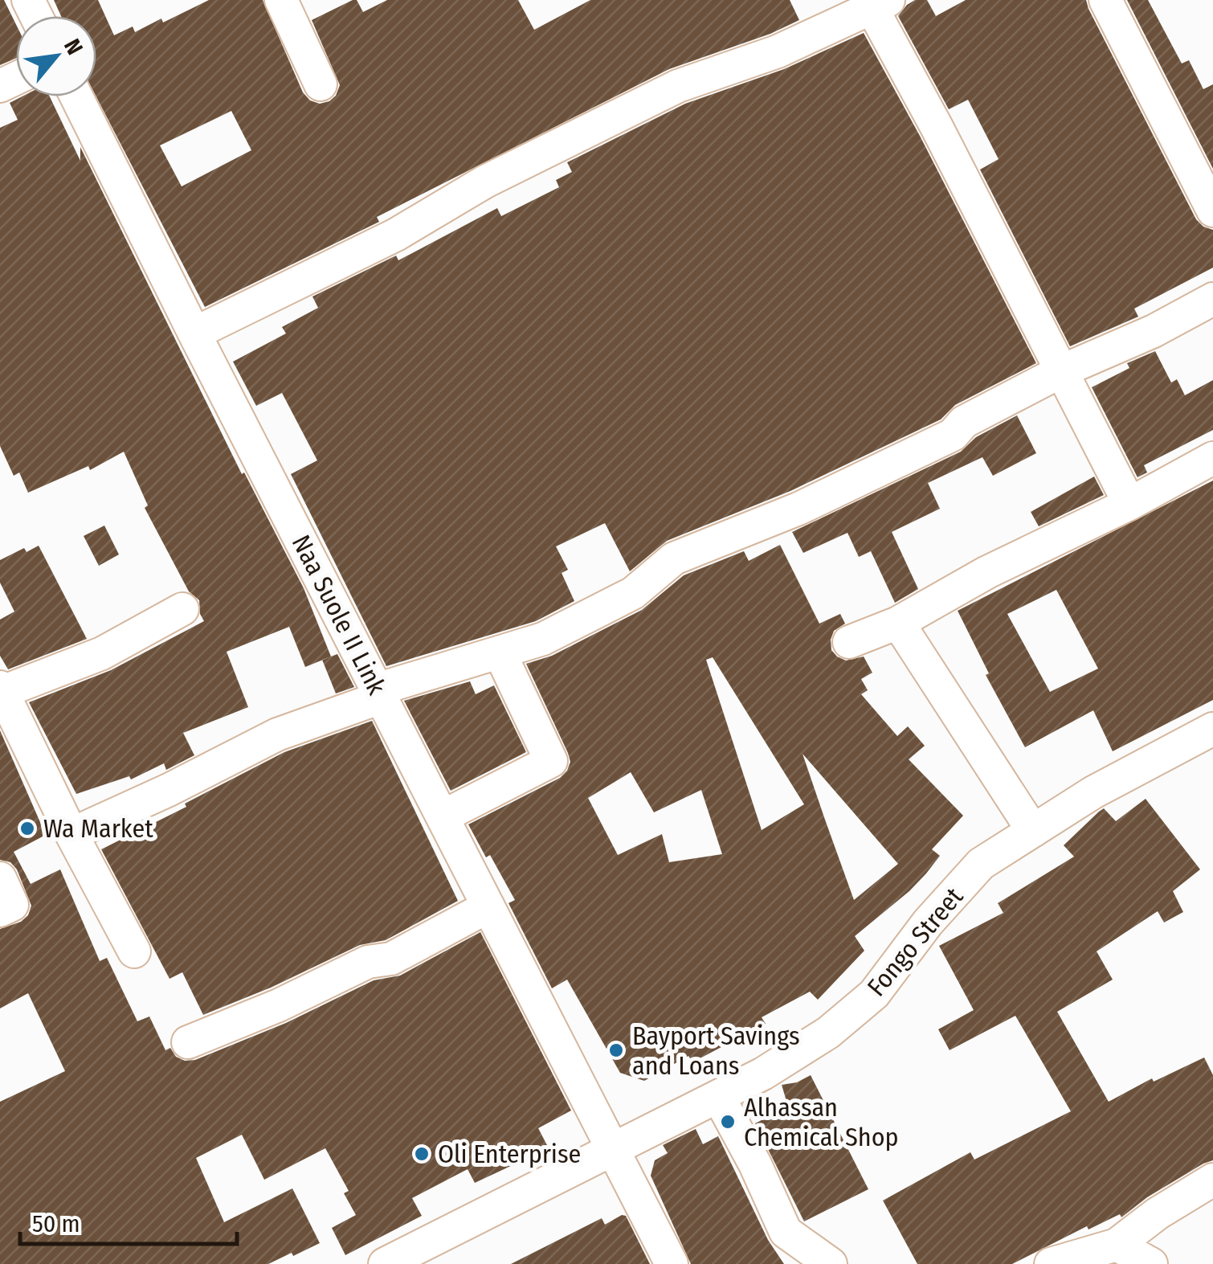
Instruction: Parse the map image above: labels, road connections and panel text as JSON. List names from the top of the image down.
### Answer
{
  "streets": {
    "street": ["Naa Suole II Link", "Fongo Street"]
  },
  "crossings": [
    ["Naa Suole II Link", "Fongo Street"]
  ],
  "places": [
    "Wa Market",
    "Bayport Savings and Loans",
    "Alhassan Chemical Shop",
    "Oli Enterprise"
  ],
  "scale_bar": "50 m",
  "north": "top right"
}
